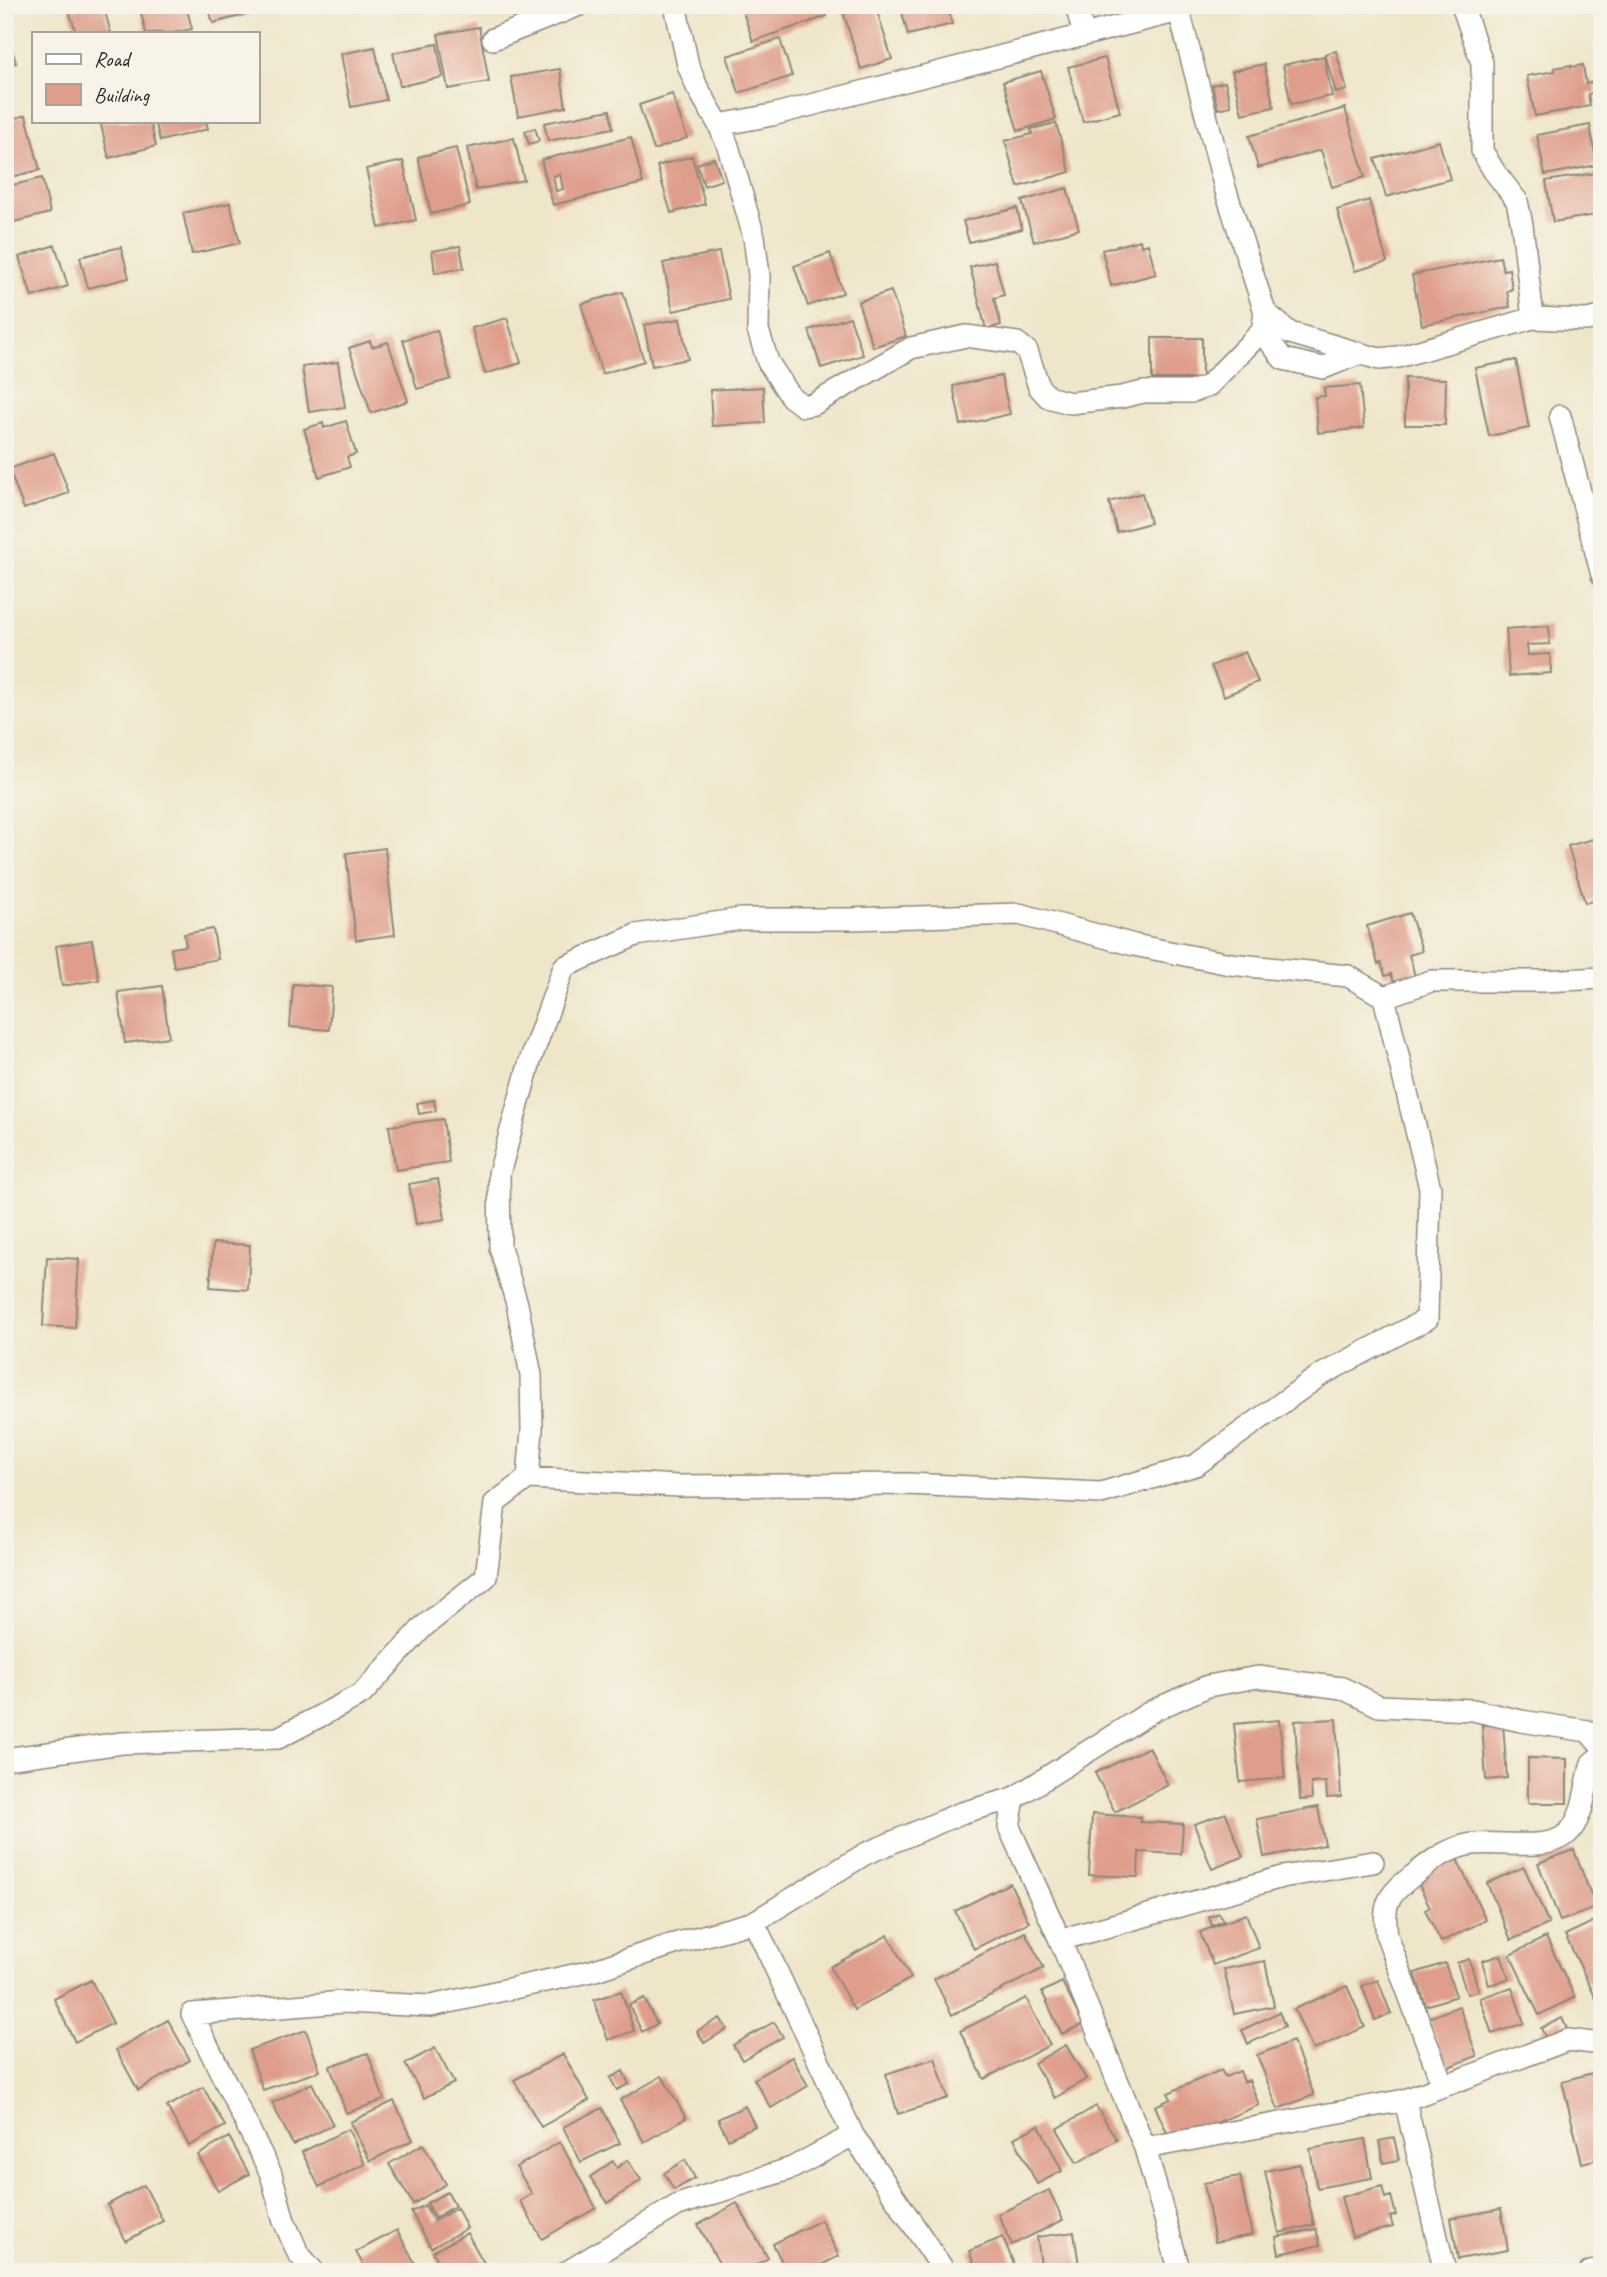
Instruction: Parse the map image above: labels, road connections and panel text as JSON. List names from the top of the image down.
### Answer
{
  "legend": ["Road", "Building"]
}
